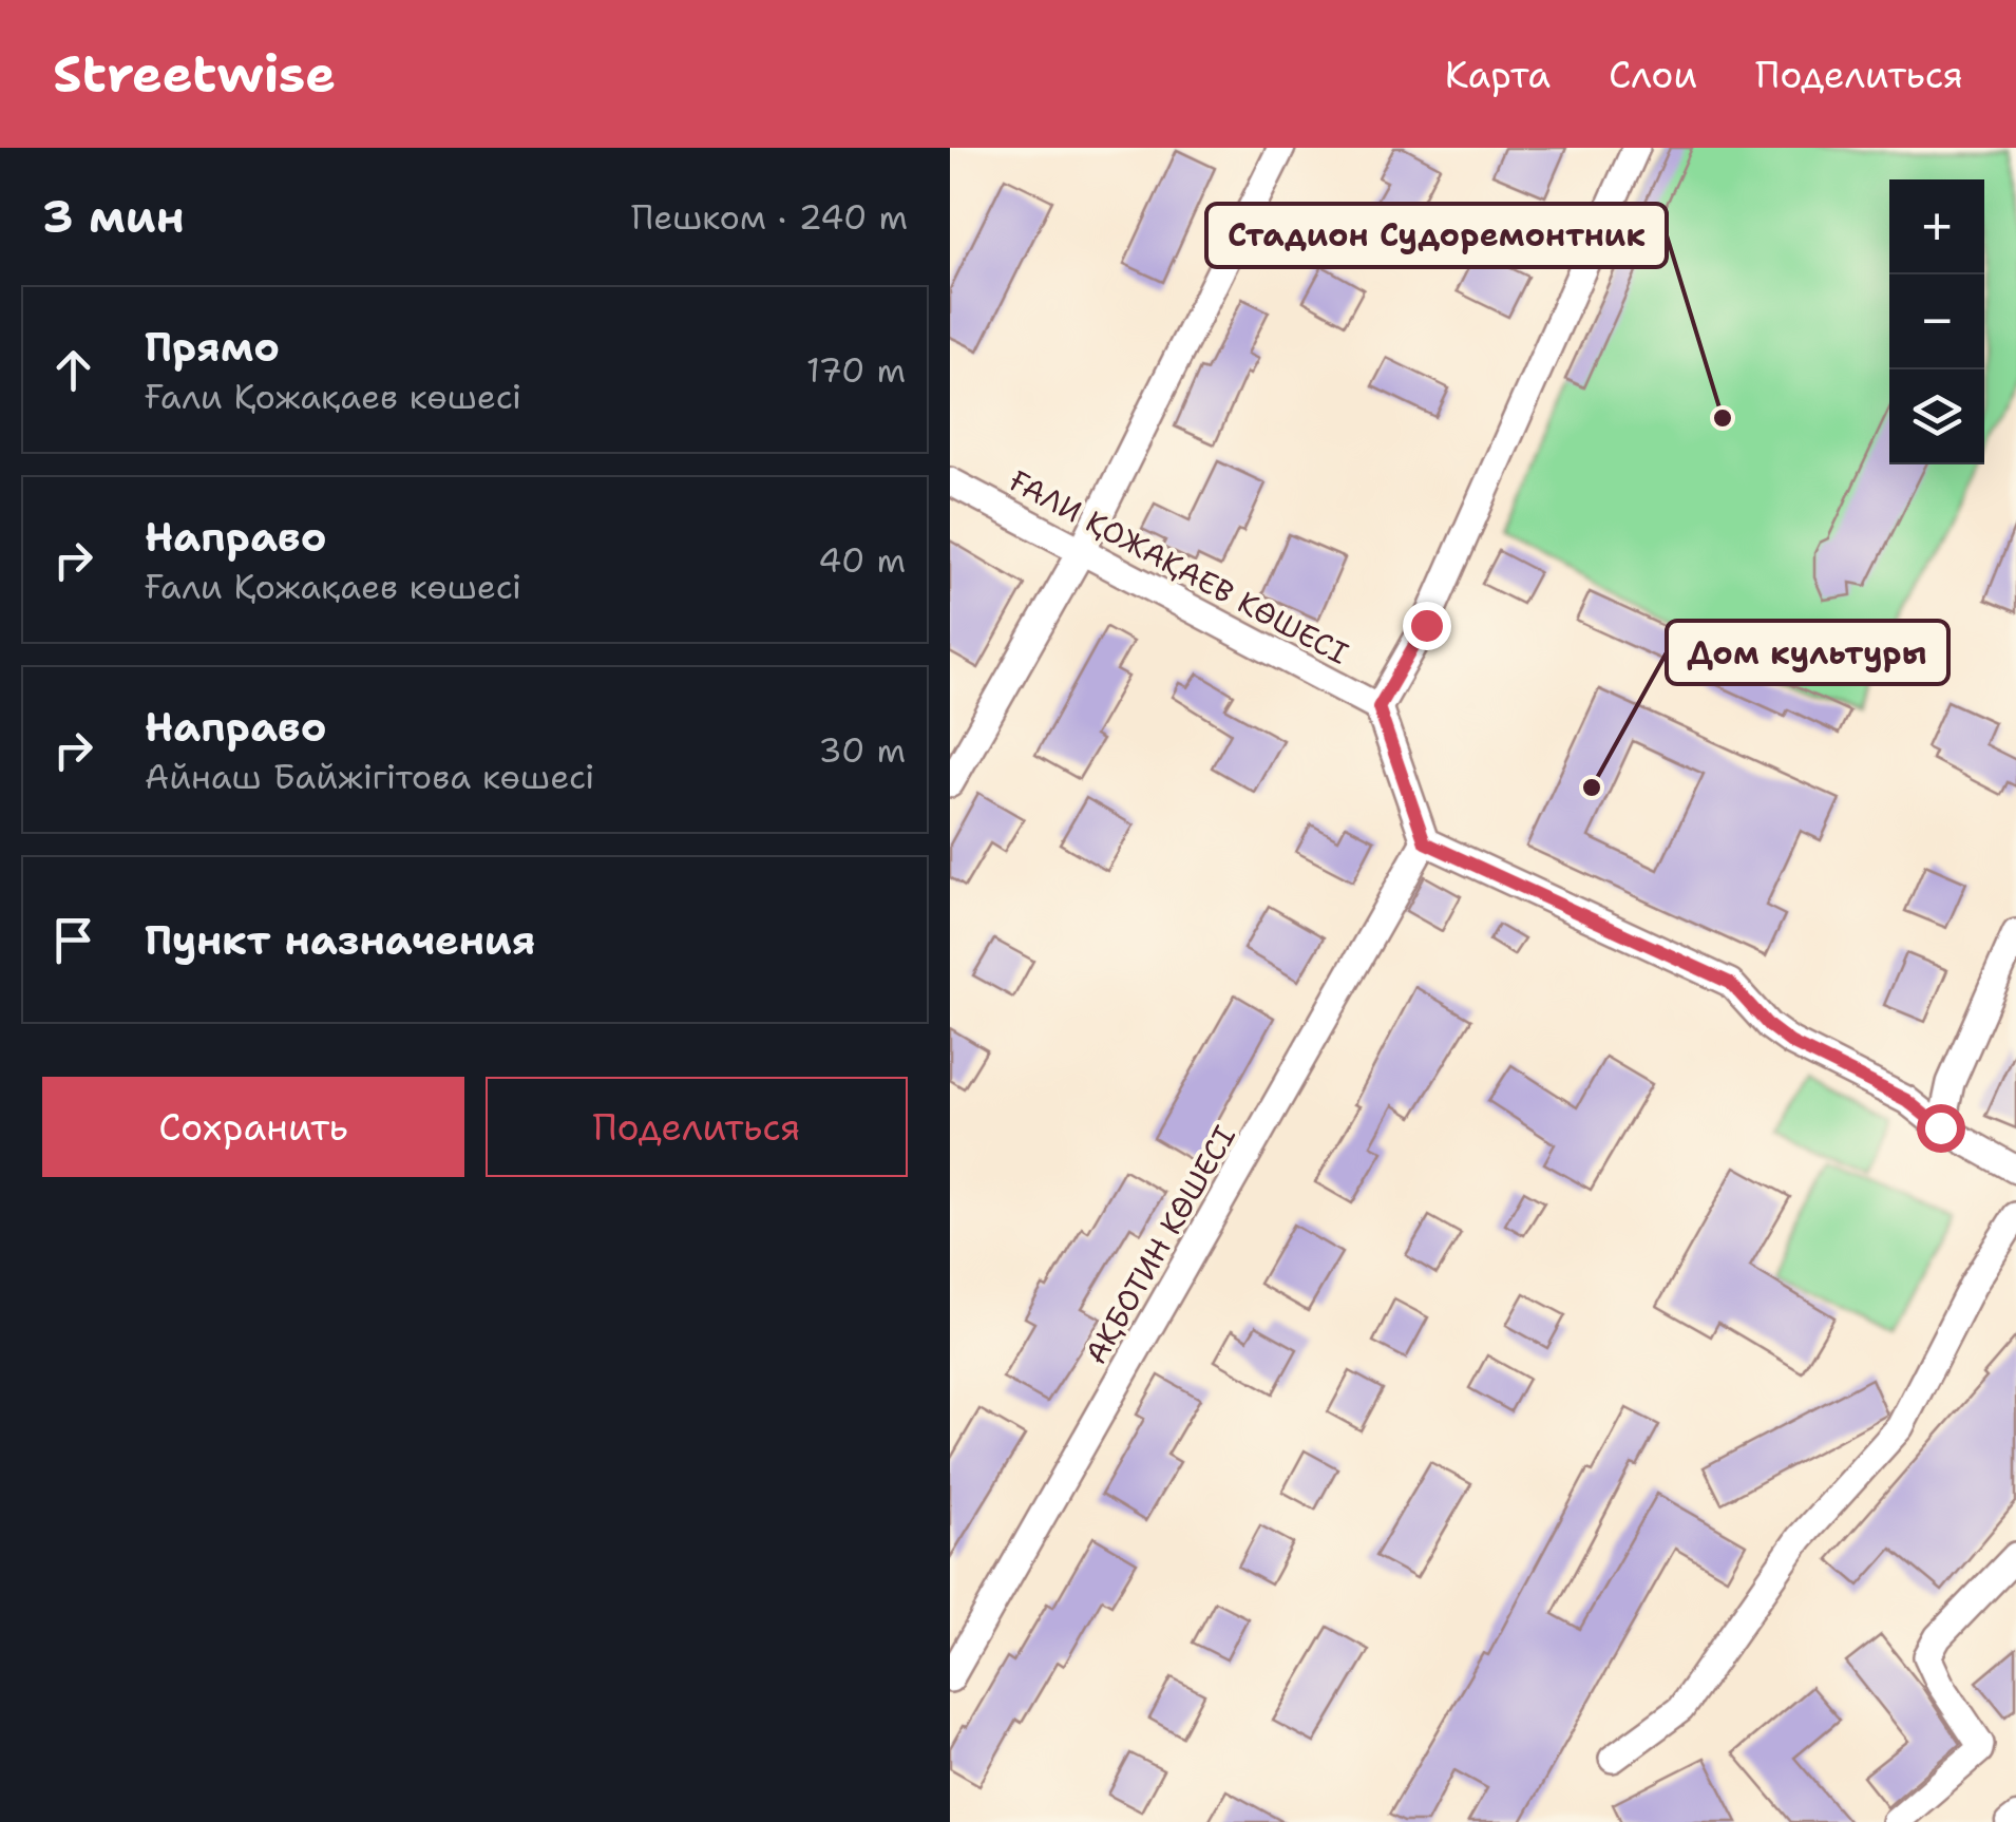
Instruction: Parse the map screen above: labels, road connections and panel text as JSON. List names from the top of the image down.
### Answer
{
  "streets": {
    "street": ["ҒАЛИ ҚОЖАҚАЕВ КӨШЕСІ", "АҚБОТИН КӨШЕСІ"]
  },
  "places": ["Стадион Судоремонтник", "Дом культуры"],
  "page": {
    "header": "Streetwise",
    "nav": ["Карта", "Слои", "Поделиться"],
    "heading": ["3 мин", "Пешком · 240 m"],
    "map_buttons": ["+", "−"],
    "list": [
      ["Прямо", "Ғали Қожақаев көшесі", "170 m"],
      ["Направо", "Ғали Қожақаев көшесі", "40 m"],
      ["Направо", "Айнаш Байжігітова көшесі", "30 m"],
      "Пункт назначения"
    ],
    "buttons": ["Сохранить", "Поделиться"]
  }
}
